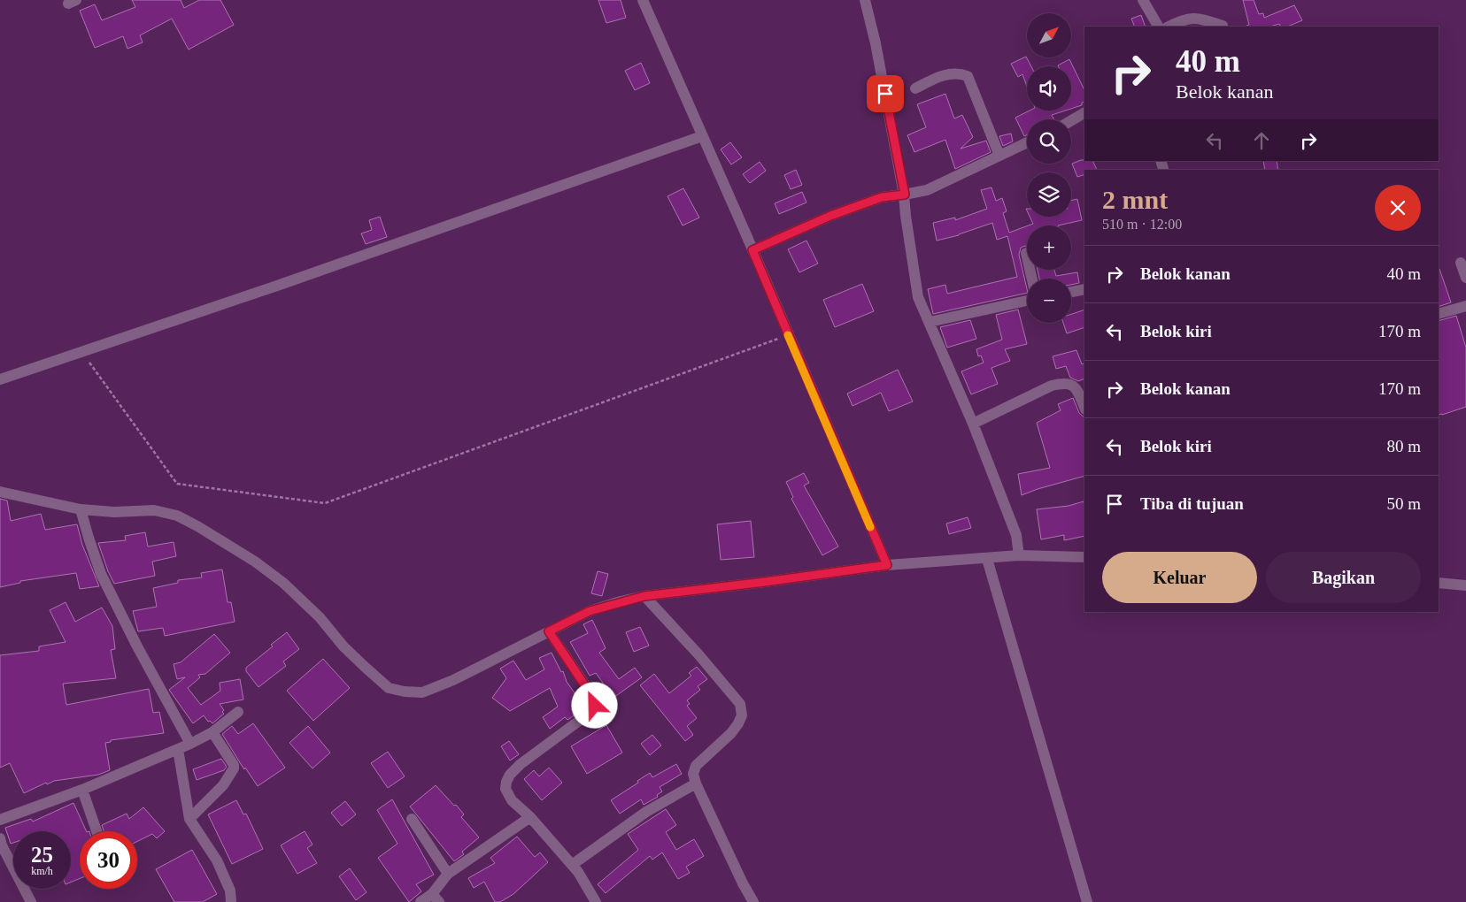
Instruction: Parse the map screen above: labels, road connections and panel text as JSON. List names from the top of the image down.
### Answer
{
  "north": "top right",
  "page": {
    "map_buttons": ["+", "−"],
    "turn": ["40 m", "Belok kanan"],
    "heading": ["2 mnt", "510 m · 12:00"],
    "list": [
      {
        "name": "Belok kanan",
        "value": "40 m"
      },
      {
        "name": "Belok kiri",
        "value": "170 m"
      },
      {
        "name": "Belok kanan",
        "value": "170 m"
      },
      {
        "name": "Belok kiri",
        "value": "80 m"
      },
      {
        "name": "Tiba di tujuan",
        "value": "50 m"
      }
    ],
    "buttons": ["Keluar", "Bagikan"],
    "speed": "25 km/h",
    "limit": "30"
  }
}
